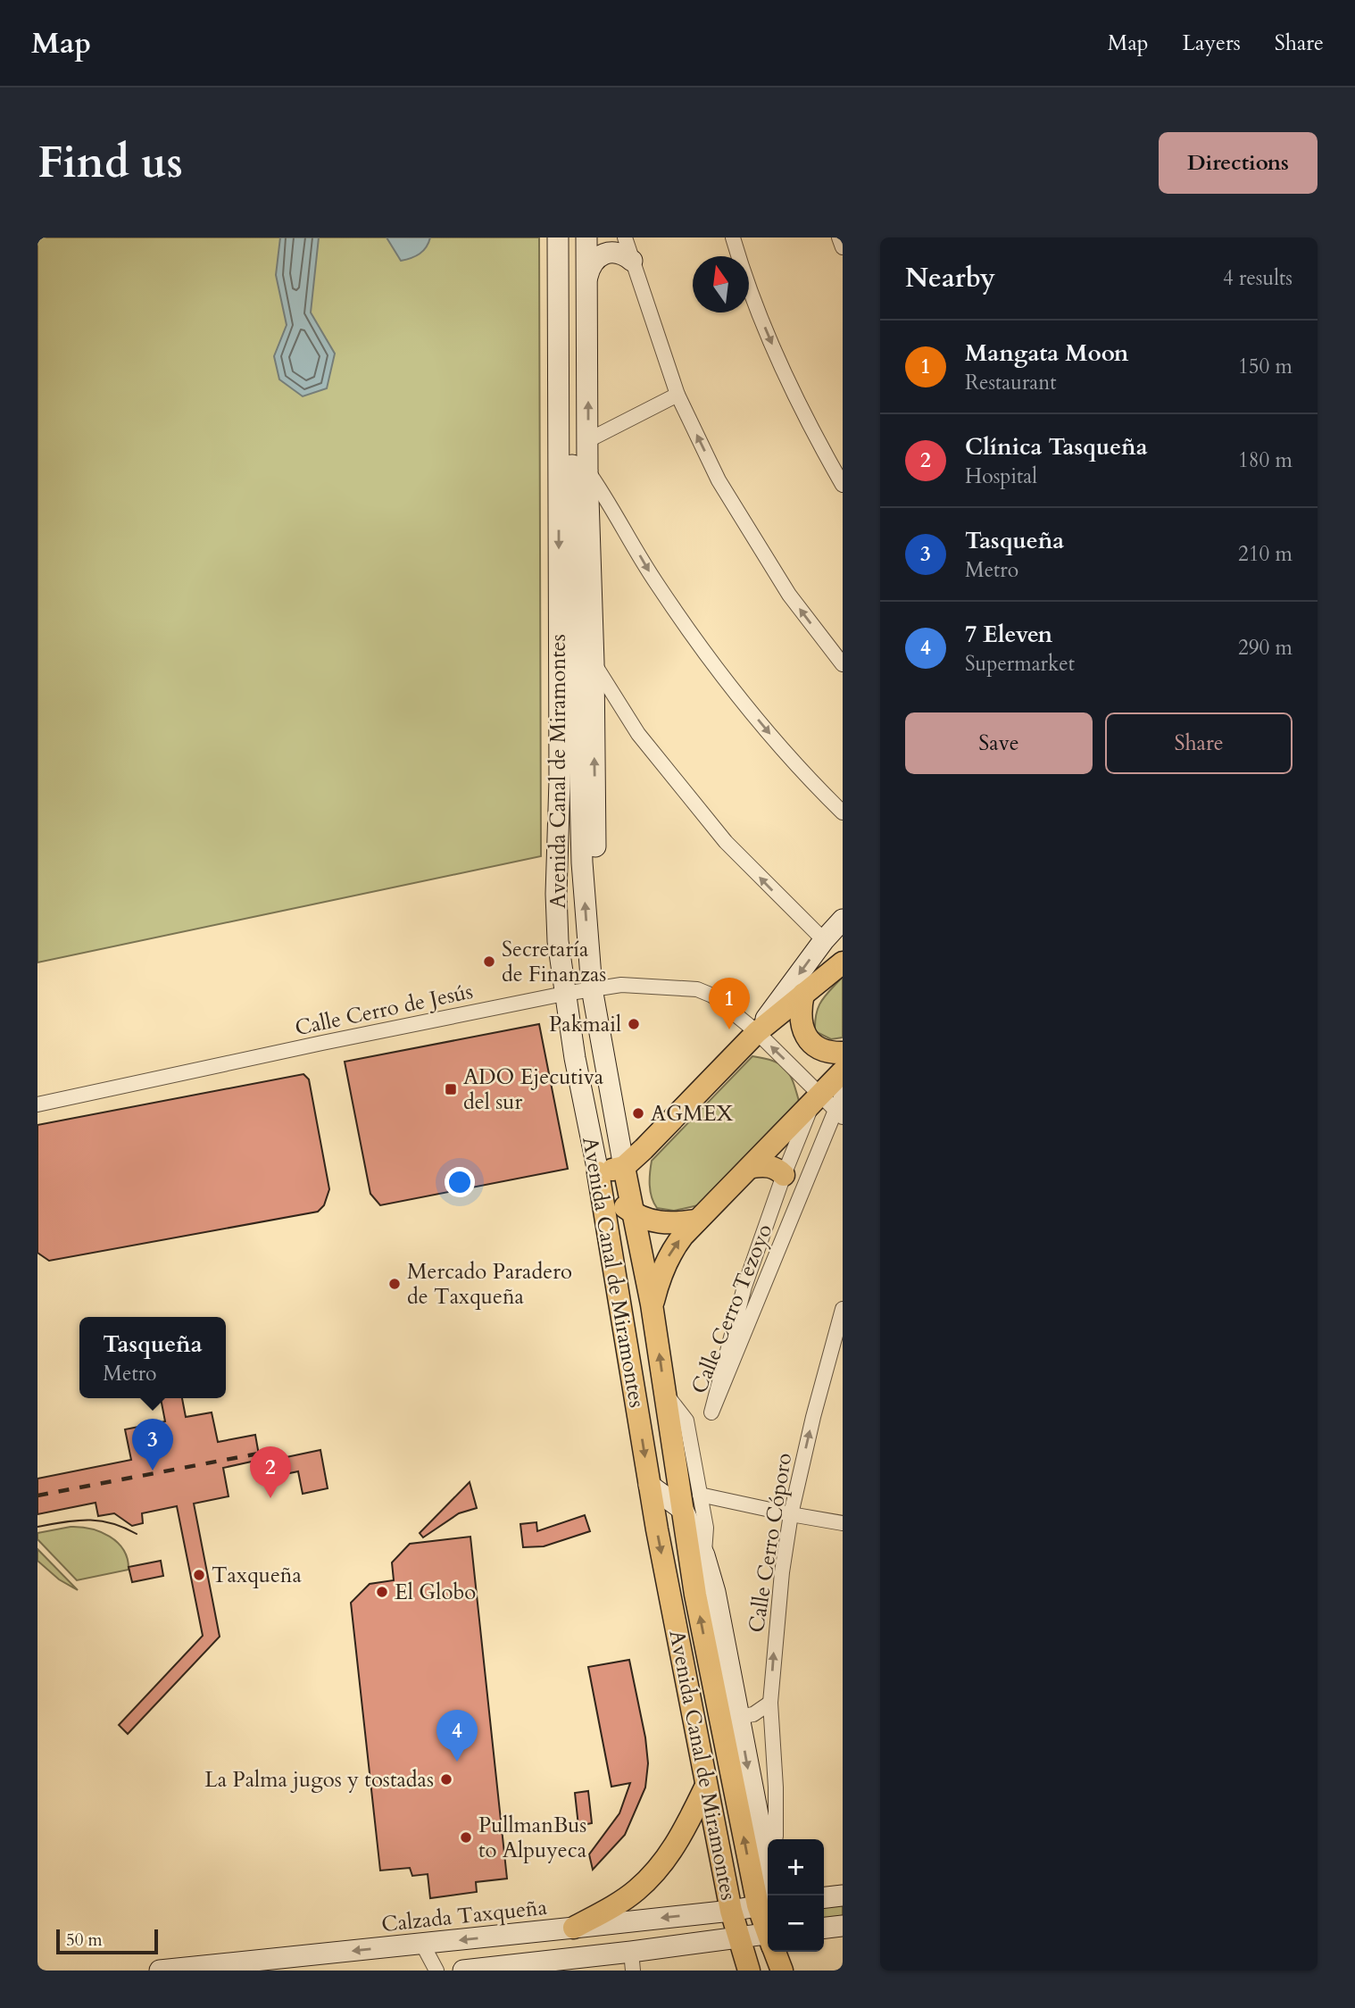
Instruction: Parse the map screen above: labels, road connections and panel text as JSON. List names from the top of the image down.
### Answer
{
  "streets": {
    "main road": ["Avenida Canal de Miramontes", "Calzada Taxqueña"],
    "street": ["Calle Cerro de Jesús", "Calle Cerro Tezoyo", "Calle Cerro Cóporo"]
  },
  "crossings": [
    ["Avenida Canal de Miramontes", "Calle Cerro de Jesús"],
    ["Avenida Canal de Miramontes", "Calzada Taxqueña"],
    ["Calle Cerro de Jesús", "Calle Cerro Tezoyo"]
  ],
  "one_way": ["Calle Cerro Cóporo"],
  "places": {
    "other": [
      "Secretaría de Finanzas",
      "Pakmail",
      "AGMEX",
      "Mercado Paradero de Taxqueña",
      "Taxqueña",
      "El Globo",
      "La Palma jugos y tostadas",
      "PullmanBus to Alpuyeca"
    ],
    "transit": ["ADO Ejecutiva del sur"]
  },
  "scale_bar": "50 m",
  "north": "top",
  "page": {
    "header": "Map",
    "nav": ["Map", "Layers", "Share"],
    "buttons": [
      "Directions",
      ["Save", "Share"]
    ],
    "title": "Find us",
    "heading": ["Nearby", "4 results"],
    "list": [
      {
        "mark": "1",
        "name": "Mangata Moon",
        "note": "Restaurant",
        "value": "150 m"
      },
      {
        "mark": "2",
        "name": "Clínica Tasqueña",
        "note": "Hospital",
        "value": "180 m"
      },
      {
        "mark": "3",
        "name": "Tasqueña",
        "note": "Metro",
        "value": "210 m"
      },
      {
        "mark": "4",
        "name": "7 Eleven",
        "note": "Supermarket",
        "value": "290 m"
      }
    ],
    "pins": [
      "1",
      "3",
      "2",
      "4"
    ],
    "popup": ["Tasqueña", "Metro"],
    "map_buttons": ["+", "−"],
    "scale": "50 m"
  }
}
